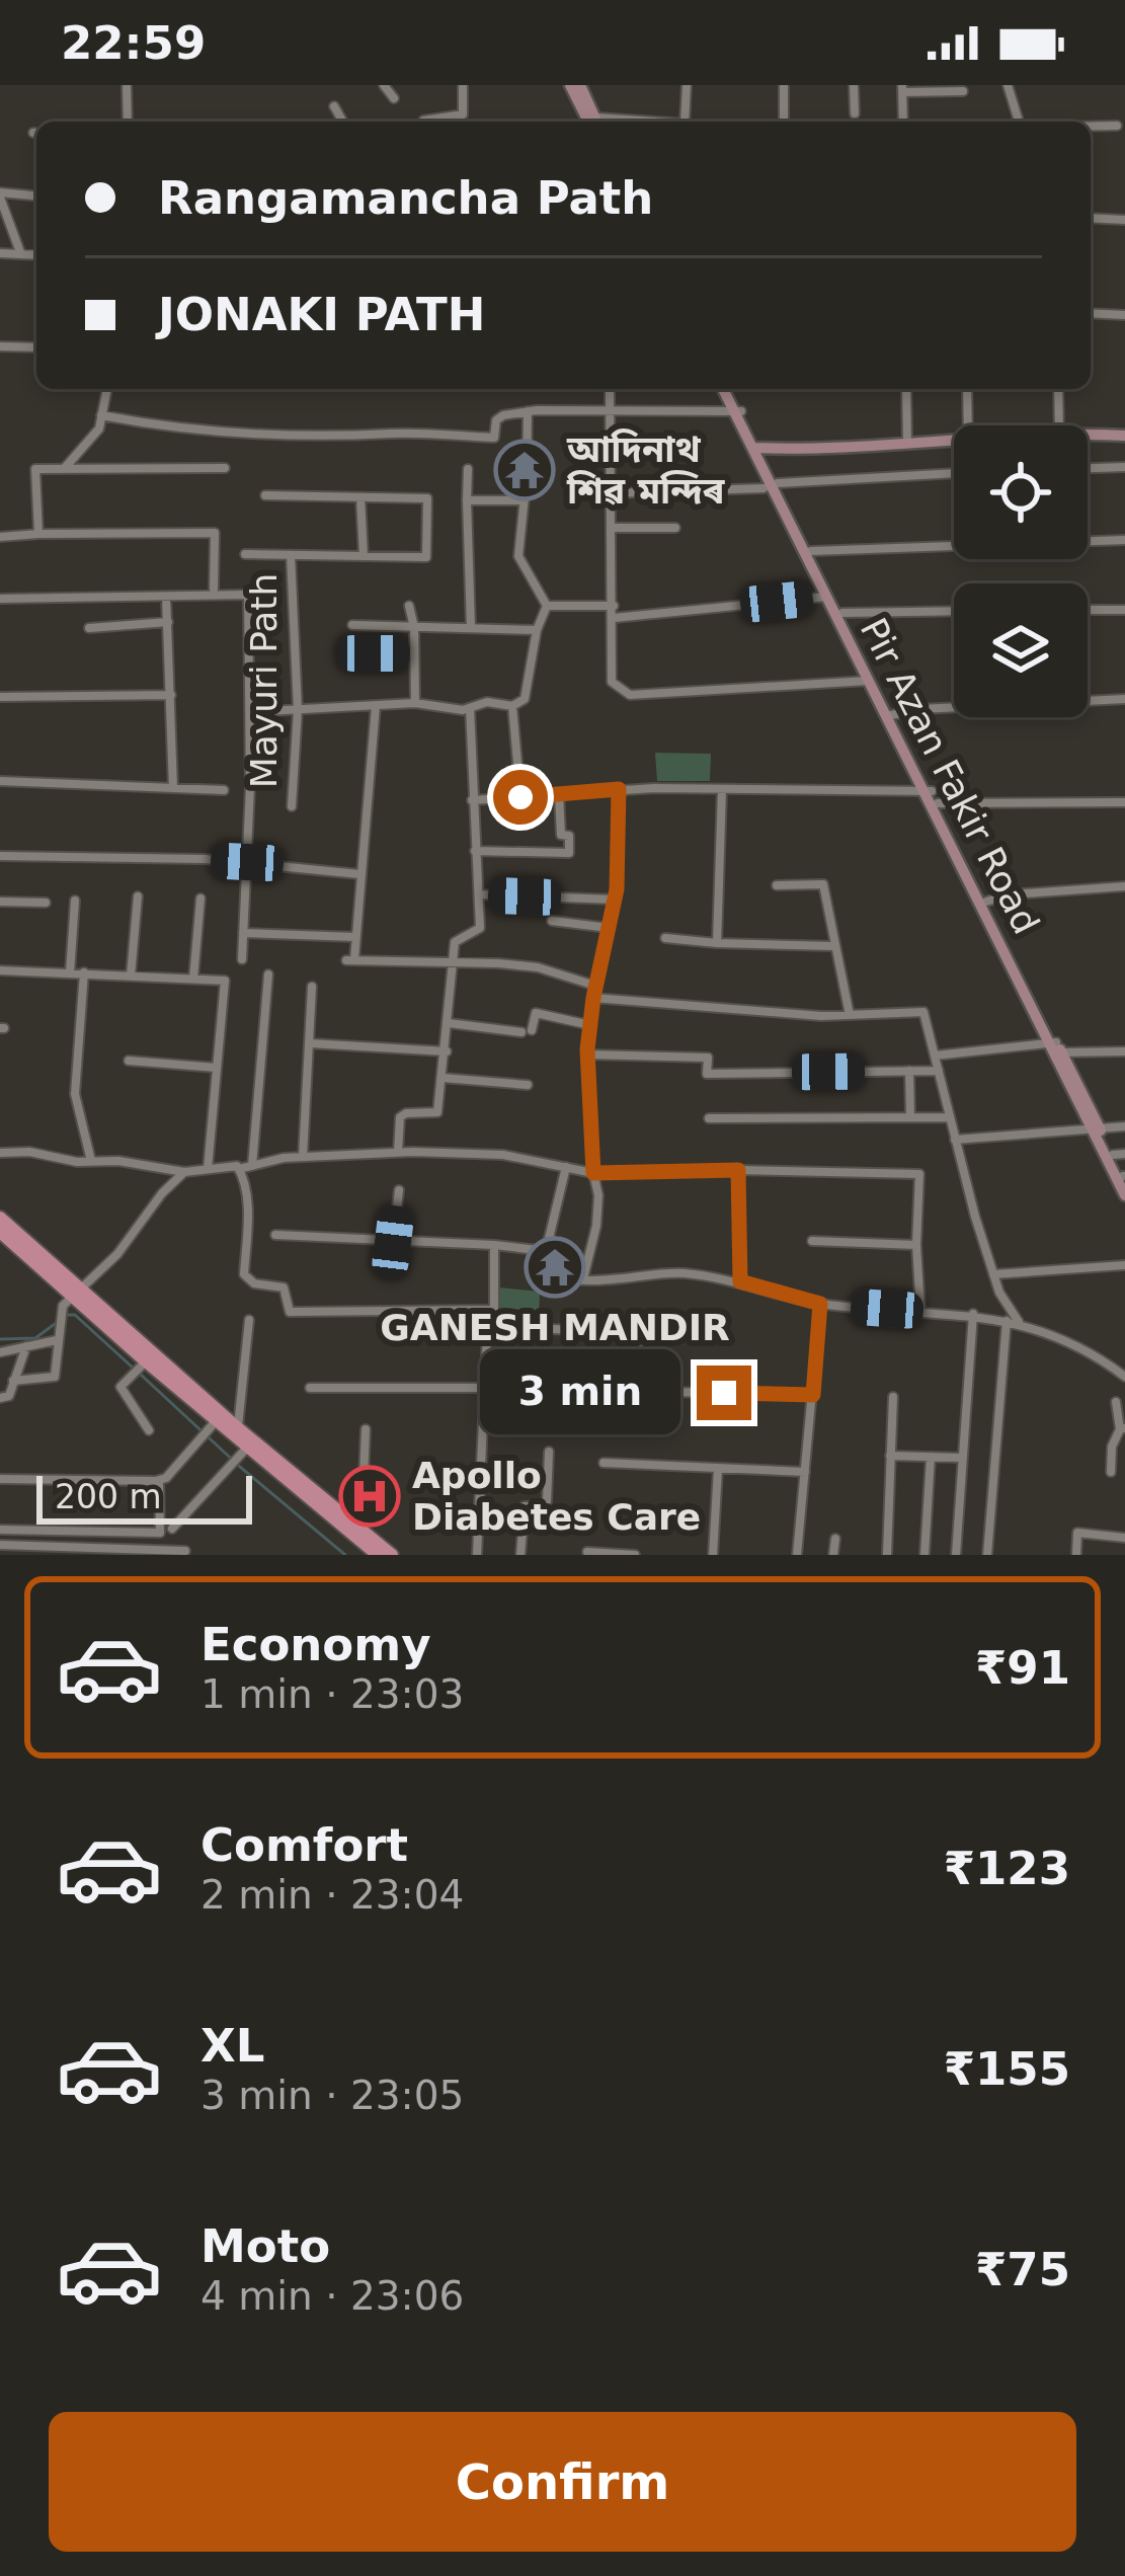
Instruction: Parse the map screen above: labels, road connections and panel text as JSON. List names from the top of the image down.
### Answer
{
  "streets": {
    "main road": ["Pir Azan Fakir Road"],
    "street": ["Mayuri Path"]
  },
  "places": {
    "temple": ["আদিনাথ শিৱ মন্দিৰ", "GANESH MANDIR"],
    "hospital": ["Apollo Diabetes Care"]
  },
  "scale_bar": "200 m",
  "page": {
    "status": "22:59",
    "banner": ["Rangamancha Path", "JONAKI PATH"],
    "bubble": "3 min",
    "scale": "200 m",
    "list": [
      {
        "name": "Economy",
        "note": "1 min · 23:03",
        "value": "₹91"
      },
      {
        "name": "Comfort",
        "note": "2 min · 23:04",
        "value": "₹123"
      },
      {
        "name": "XL",
        "note": "3 min · 23:05",
        "value": "₹155"
      },
      {
        "name": "Moto",
        "note": "4 min · 23:06",
        "value": "₹75"
      }
    ],
    "buttons": "Confirm"
  }
}
